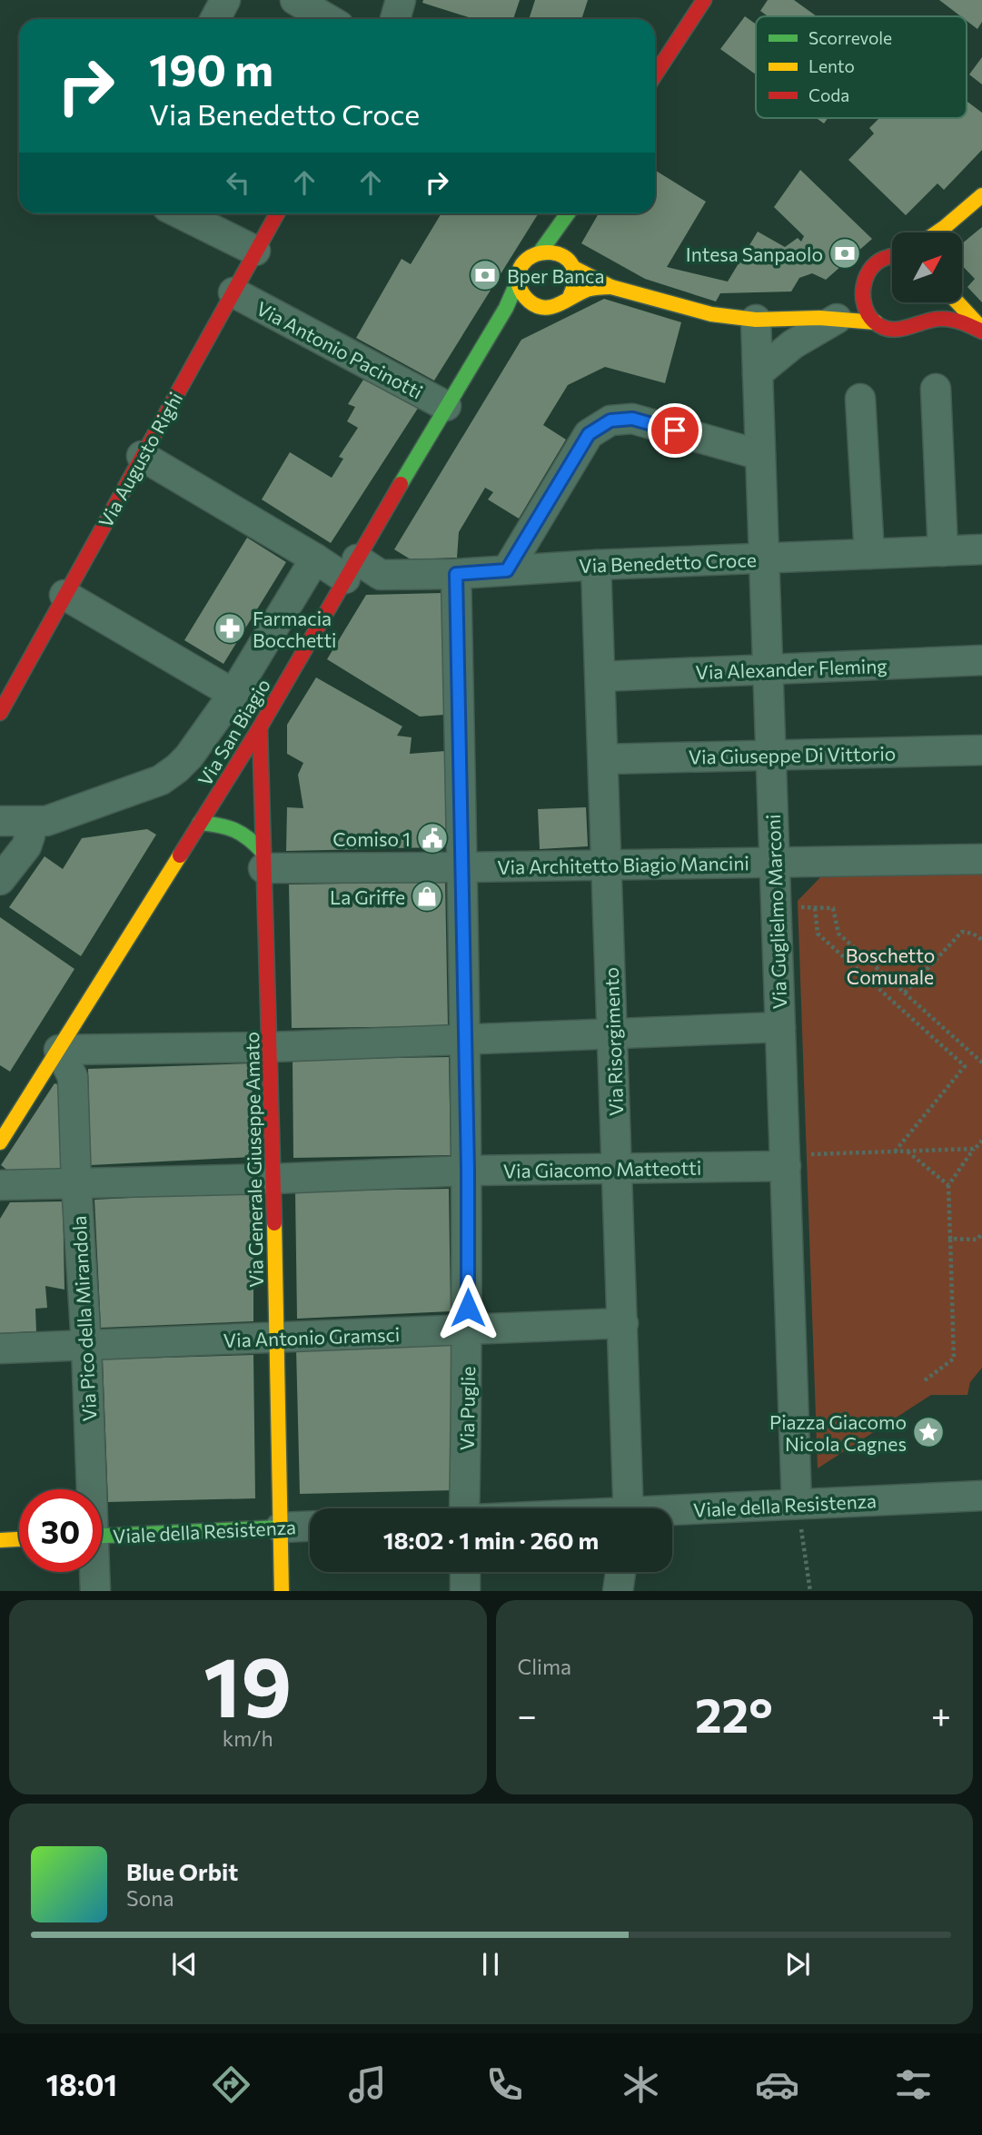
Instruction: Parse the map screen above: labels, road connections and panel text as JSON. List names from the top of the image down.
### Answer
{
  "streets": {
    "street": [
      "Via Antonio Pacinotti",
      "Via Augusto Righi",
      "Via Benedetto Croce",
      "Via Alexander Fleming",
      "Via San Biagio",
      "Via Giuseppe Di Vittorio",
      "Via Architetto Biagio Mancini",
      "Via Guglielmo Marconi",
      "Via Risorgimento",
      "Via Generale Giuseppe Amato",
      "Via Giacomo Matteotti",
      "Via Pico della Mirandola",
      "Via Antonio Gramsci",
      "Via Puglie",
      "Viale della Resistenza"
    ]
  },
  "crossings": [
    ["Via Antonio Pacinotti", "Via Augusto Righi"],
    ["Via Antonio Pacinotti", "Via San Biagio"],
    ["Via Augusto Righi", "Via Benedetto Croce"],
    ["Via Benedetto Croce", "Via San Biagio"],
    ["Via Benedetto Croce", "Via Guglielmo Marconi"],
    ["Via Benedetto Croce", "Via Risorgimento"],
    ["Via Benedetto Croce", "Via Puglie"],
    ["Via Alexander Fleming", "Via Guglielmo Marconi"],
    ["Via Alexander Fleming", "Via Risorgimento"],
    ["Via San Biagio", "Via Generale Giuseppe Amato"],
    ["Via San Biagio", "Via Pico della Mirandola"],
    ["Via Giuseppe Di Vittorio", "Via Guglielmo Marconi"],
    ["Via Giuseppe Di Vittorio", "Via Risorgimento"],
    ["Via Architetto Biagio Mancini", "Via Guglielmo Marconi"],
    ["Via Architetto Biagio Mancini", "Via Risorgimento"],
    ["Via Architetto Biagio Mancini", "Via Generale Giuseppe Amato"],
    ["Via Architetto Biagio Mancini", "Via Puglie"],
    ["Via Guglielmo Marconi", "Via Giacomo Matteotti"],
    ["Via Guglielmo Marconi", "Viale della Resistenza"],
    ["Via Risorgimento", "Via Giacomo Matteotti"],
    ["Via Risorgimento", "Via Antonio Gramsci"],
    ["Via Generale Giuseppe Amato", "Via Giacomo Matteotti"],
    ["Via Generale Giuseppe Amato", "Via Antonio Gramsci"],
    ["Via Generale Giuseppe Amato", "Viale della Resistenza"],
    ["Via Giacomo Matteotti", "Via Pico della Mirandola"],
    ["Via Giacomo Matteotti", "Via Puglie"],
    ["Via Pico della Mirandola", "Via Antonio Gramsci"],
    ["Via Antonio Gramsci", "Via Puglie"]
  ],
  "parks": ["Boschetto Comunale"],
  "places": {
    "bank": ["Intesa Sanpaolo", "Bper Banca"],
    "pharmacy": ["Farmacia Bocchetti"],
    "public building": ["Comiso 1"],
    "shop": ["La Griffe"],
    "place": ["Piazza Giacomo Nicola Cagnes"]
  },
  "legend": ["Scorrevole", "Lento", "Coda"],
  "north": "top right",
  "page": {
    "turn": ["190 m", "Via Benedetto Croce"],
    "limit": "30",
    "trip": "18:02 · 1 min · 260 m",
    "tile": [
      ["19", "km/h"],
      "Clima"
    ],
    "heat": ["−", "22°", "+"],
    "song": ["Blue Orbit", "Sona"],
    "tabs": "18:01"
  }
}
